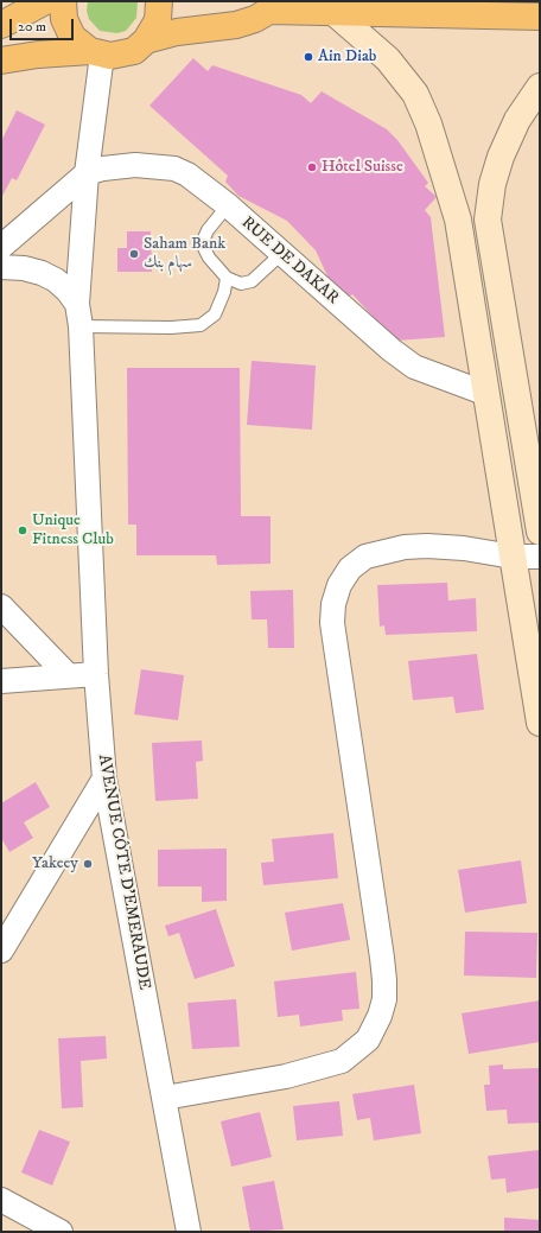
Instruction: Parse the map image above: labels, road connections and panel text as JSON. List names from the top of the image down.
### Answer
{
  "streets": {
    "street": ["RUE DE DAKAR", "AVENUE CÔTE D'EMERAUDE"]
  },
  "crossings": [
    ["RUE DE DAKAR", "AVENUE CÔTE D'EMERAUDE"]
  ],
  "places": [
    "Ain Diab",
    "Hôtel Suisse",
    "Saham Bank سهام بنك",
    "Unique Fitness Club",
    "Yakeey"
  ],
  "scale_bar": "20 m"
}
